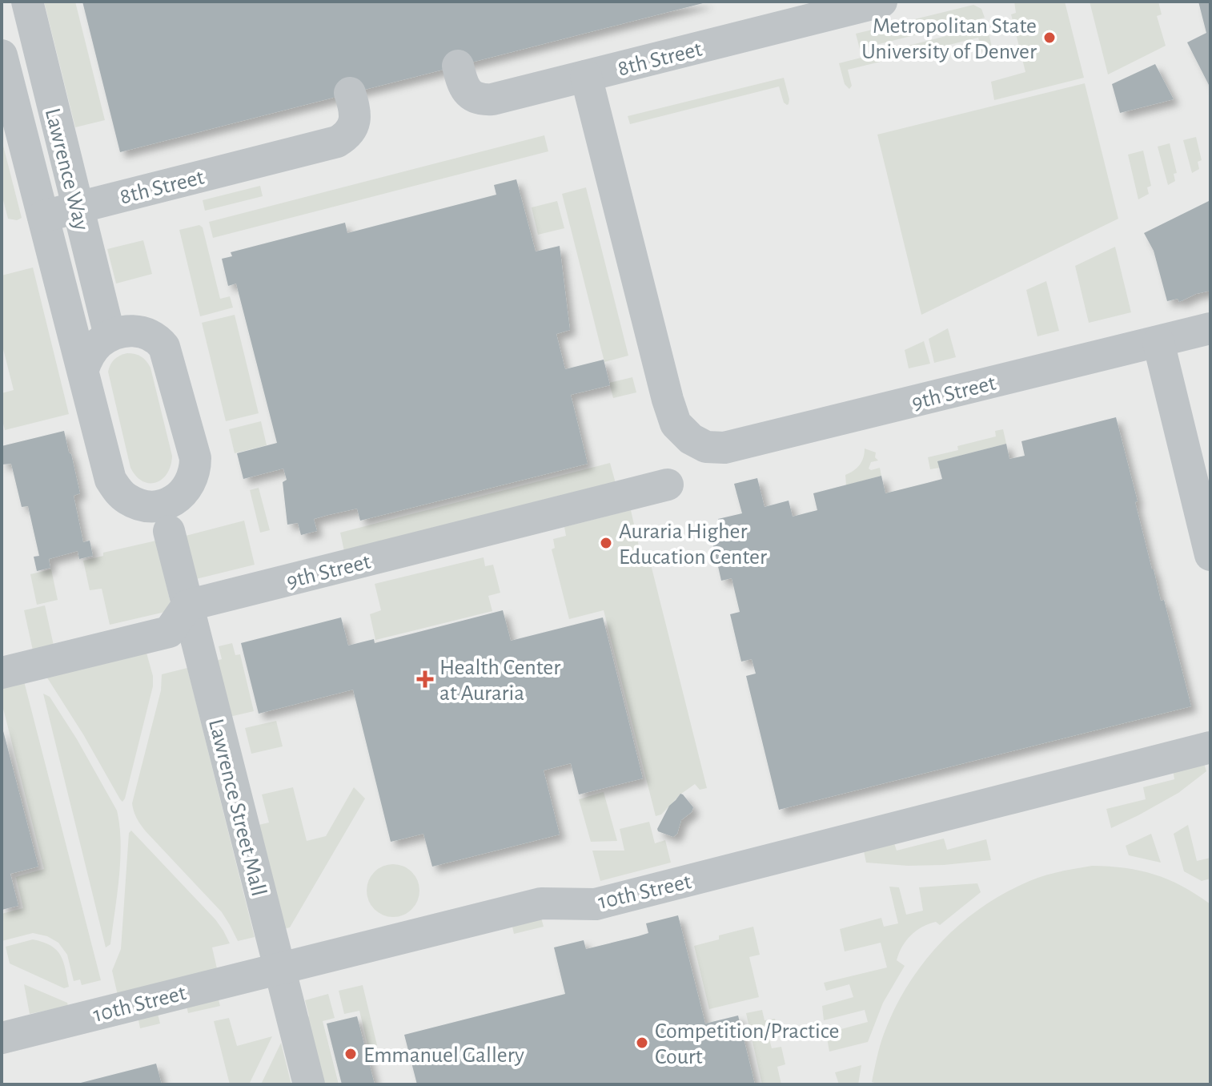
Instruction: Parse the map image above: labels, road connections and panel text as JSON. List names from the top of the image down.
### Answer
{
  "streets": {
    "street": [
      "8th Street",
      "Lawrence Way",
      "9th Street",
      "Lawrence Street Mall",
      "10th Street"
    ]
  },
  "crossings": [
    ["8th Street", "Lawrence Way"],
    ["8th Street", "9th Street"],
    ["9th Street", "Lawrence Street Mall"],
    ["Lawrence Street Mall", "10th Street"]
  ],
  "places": {
    "other": [
      "Metropolitan State University of Denver",
      "Auraria Higher Education Center",
      "Competition/Practice Court",
      "Emmanuel Gallery"
    ],
    "health": ["Health Center at Auraria"]
  }
}
